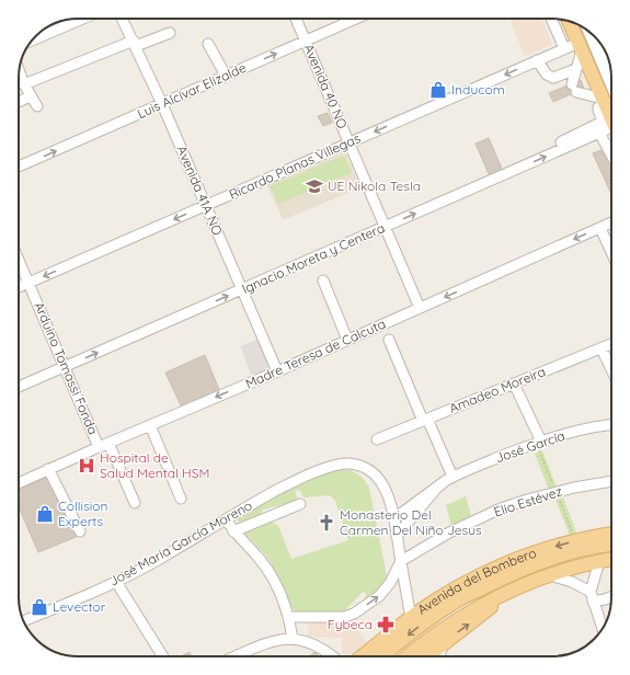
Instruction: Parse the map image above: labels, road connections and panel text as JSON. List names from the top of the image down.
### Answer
{
  "streets": {
    "main road": ["Avenida del Bombero"],
    "street": [
      "Avenida 40 NO",
      "Luis Alcívar Elizalde",
      "Ricardo Planas Villegas",
      "Avenida 41A NO",
      "Ignacio Moreta y Centera",
      "Madre Teresa de Calcuta",
      "Arduino Tomassi Fonda",
      "Amadeo Moreira",
      "José García",
      "Elio Estévez",
      "José María García Moreno"
    ]
  },
  "crossings": [
    ["Avenida 40 NO", "Luis Alcívar Elizalde"],
    ["Avenida 40 NO", "Ricardo Planas Villegas"],
    ["Avenida 40 NO", "Ignacio Moreta y Centera"],
    ["Avenida 40 NO", "Madre Teresa de Calcuta"],
    ["Luis Alcívar Elizalde", "Avenida 41A NO"],
    ["Ricardo Planas Villegas", "Avenida 41A NO"],
    ["Ricardo Planas Villegas", "Arduino Tomassi Fonda"],
    ["Avenida 41A NO", "Ignacio Moreta y Centera"],
    ["Avenida 41A NO", "Madre Teresa de Calcuta"],
    ["Ignacio Moreta y Centera", "Arduino Tomassi Fonda"],
    ["Madre Teresa de Calcuta", "Arduino Tomassi Fonda"],
    ["José García", "José María García Moreno"]
  ],
  "one_way": ["Ricardo Planas Villegas", "Ignacio Moreta y Centera", "Madre Teresa de Calcuta"],
  "places": {
    "shop": ["Inducom", "Collision Experts", "Levector"],
    "school or university": ["UE Nikola Tesla"],
    "hospital": ["Hospital de Salud Mental HSM"],
    "church": ["Monasterio Del Carmen Del Niño Jesus"],
    "pharmacy": ["Fybeca"]
  }
}
